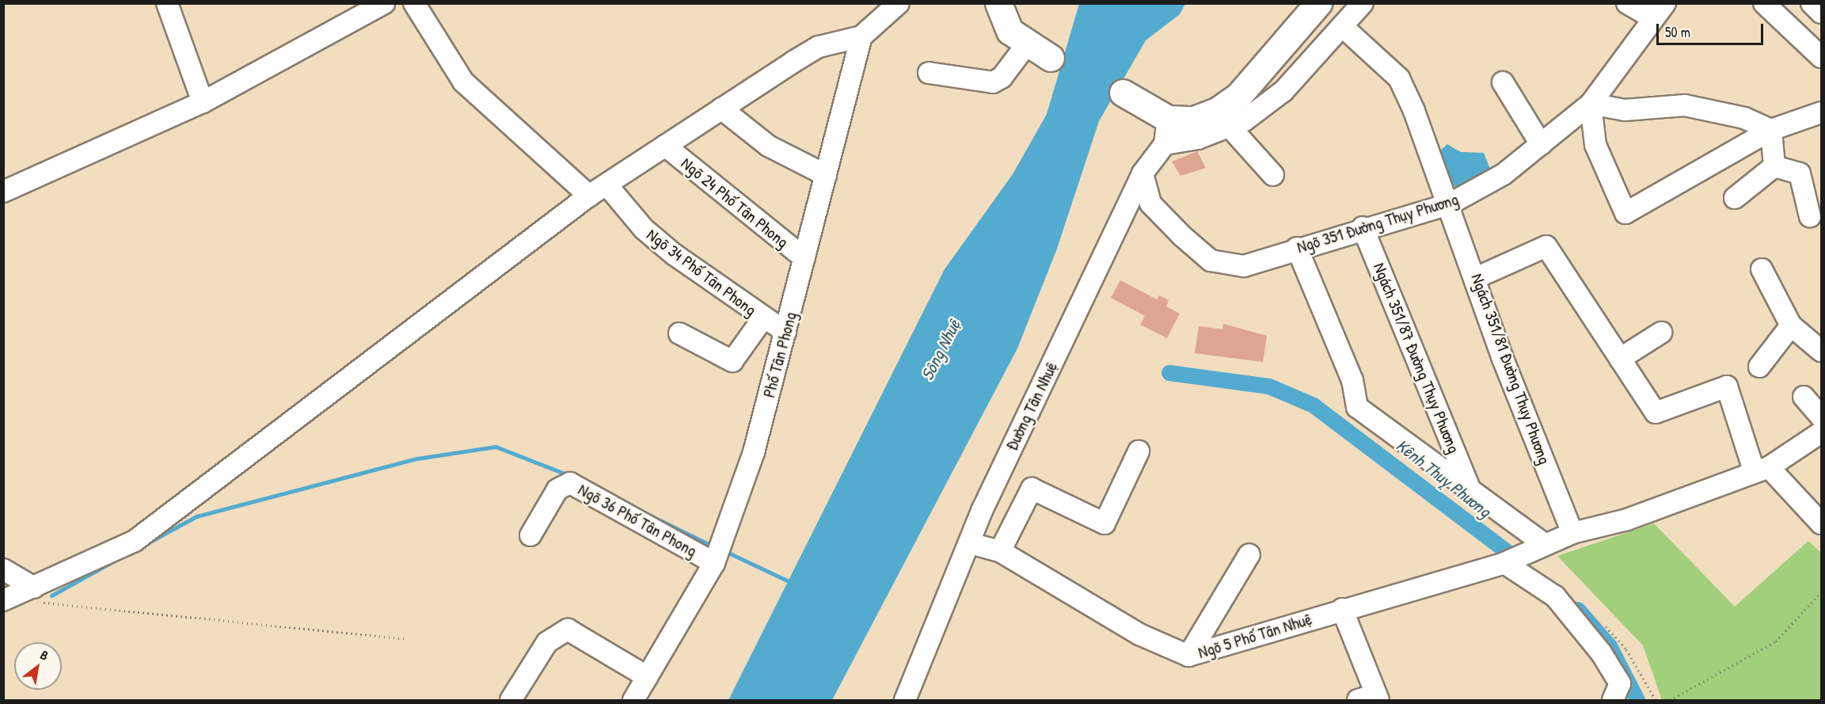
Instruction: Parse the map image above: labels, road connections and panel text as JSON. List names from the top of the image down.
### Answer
{
  "streets": {
    "street": [
      "Ngõ 24 Phố Tân Phong",
      "Ngõ 351 Đường Thụy Phương",
      "Ngõ 34 Phố Tân Phong",
      "Phố Tân Phong",
      "Ngách 351/87 Đường Thụy Phương",
      "Ngách 351/81 Đường Thụy Phương",
      "Đường Tân Nhuệ",
      "Ngõ 36 Phố Tân Phong",
      "Ngõ 5 Phố Tân Nhuệ"
    ]
  },
  "crossings": [
    ["Ngõ 24 Phố Tân Phong", "Phố Tân Phong"],
    ["Ngõ 351 Đường Thụy Phương", "Ngách 351/87 Đường Thụy Phương"],
    ["Ngõ 351 Đường Thụy Phương", "Ngách 351/81 Đường Thụy Phương"],
    ["Ngõ 351 Đường Thụy Phương", "Đường Tân Nhuệ"],
    ["Ngõ 34 Phố Tân Phong", "Phố Tân Phong"],
    ["Phố Tân Phong", "Ngõ 36 Phố Tân Phong"],
    ["Ngách 351/81 Đường Thụy Phương", "Ngõ 5 Phố Tân Nhuệ"],
    ["Đường Tân Nhuệ", "Ngõ 5 Phố Tân Nhuệ"]
  ],
  "water": ["Sông Nhuệ", "Kênh Thuỵ Phương"],
  "scale_bar": "50 m",
  "north": "top right"
}
